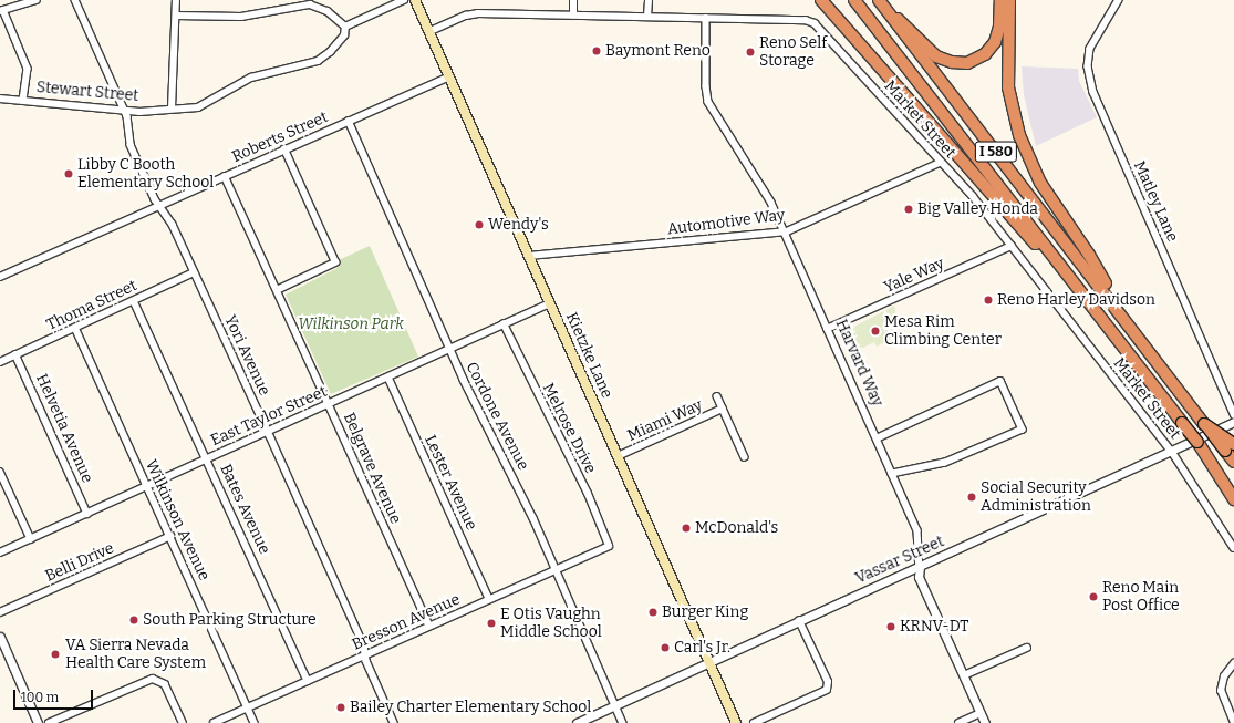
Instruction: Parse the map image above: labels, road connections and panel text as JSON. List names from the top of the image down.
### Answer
{
  "streets": {
    "highway": ["I 580"],
    "main road": ["Kietzke Lane"],
    "street": [
      "Stewart Street",
      "Market Street",
      "Roberts Street",
      "Matley Lane",
      "Automotive Way",
      "Yale Way",
      "Thoma Street",
      "Yori Avenue",
      "Harvard Way",
      "East Taylor Street",
      "Cordone Avenue",
      "Miami Way",
      "Helvetia Avenue",
      "Melrose Drive",
      "Belgrave Avenue",
      "Lester Avenue",
      "Bates Avenue",
      "Wilkinson Avenue",
      "Vassar Street",
      "Belli Drive",
      "Bresson Avenue"
    ]
  },
  "crossings": [
    ["Stewart Street", "Yori Avenue"],
    ["Market Street", "Automotive Way"],
    ["Market Street", "Yale Way"],
    ["Market Street", "Kietzke Lane"],
    ["Market Street", "Harvard Way"],
    ["Market Street", "Vassar Street"],
    ["Roberts Street", "Yori Avenue"],
    ["Roberts Street", "Kietzke Lane"],
    ["Roberts Street", "Cordone Avenue"],
    ["Roberts Street", "Belgrave Avenue"],
    ["Automotive Way", "Kietzke Lane"],
    ["Automotive Way", "Harvard Way"],
    ["Yale Way", "Harvard Way"],
    ["Thoma Street", "Yori Avenue"],
    ["Thoma Street", "Helvetia Avenue"],
    ["Thoma Street", "Bates Avenue"],
    ["Thoma Street", "Wilkinson Avenue"],
    ["Yori Avenue", "East Taylor Street"],
    ["Yori Avenue", "Bresson Avenue"],
    ["Kietzke Lane", "East Taylor Street"],
    ["Kietzke Lane", "Miami Way"],
    ["Kietzke Lane", "Vassar Street"],
    ["Harvard Way", "Vassar Street"],
    ["East Taylor Street", "Cordone Avenue"],
    ["East Taylor Street", "Helvetia Avenue"],
    ["East Taylor Street", "Melrose Drive"],
    ["East Taylor Street", "Belgrave Avenue"],
    ["East Taylor Street", "Lester Avenue"],
    ["East Taylor Street", "Bates Avenue"],
    ["East Taylor Street", "Wilkinson Avenue"],
    ["Cordone Avenue", "Vassar Street"],
    ["Cordone Avenue", "Bresson Avenue"],
    ["Melrose Drive", "Bresson Avenue"],
    ["Belgrave Avenue", "Bresson Avenue"],
    ["Lester Avenue", "Bresson Avenue"],
    ["Bates Avenue", "Bresson Avenue"],
    ["Wilkinson Avenue", "Belli Drive"],
    ["Wilkinson Avenue", "Bresson Avenue"]
  ],
  "parks": ["Wilkinson Park"],
  "places": [
    "Baymont Reno",
    "Reno Self Storage",
    "Libby C Booth Elementary School",
    "Big Valley Honda",
    "Wendy's",
    "Reno Harley Davidson",
    "Mesa Rim Climbing Center",
    "Social Security Administration",
    "McDonald's",
    "Reno Main Post Office",
    "Burger King",
    "South Parking Structure",
    "E Otis Vaughn Middle School",
    "KRNV-DT",
    "Carl's Jr.",
    "VA Sierra Nevada Health Care System",
    "Bailey Charter Elementary School"
  ],
  "scale_bar": "100 m"
}
